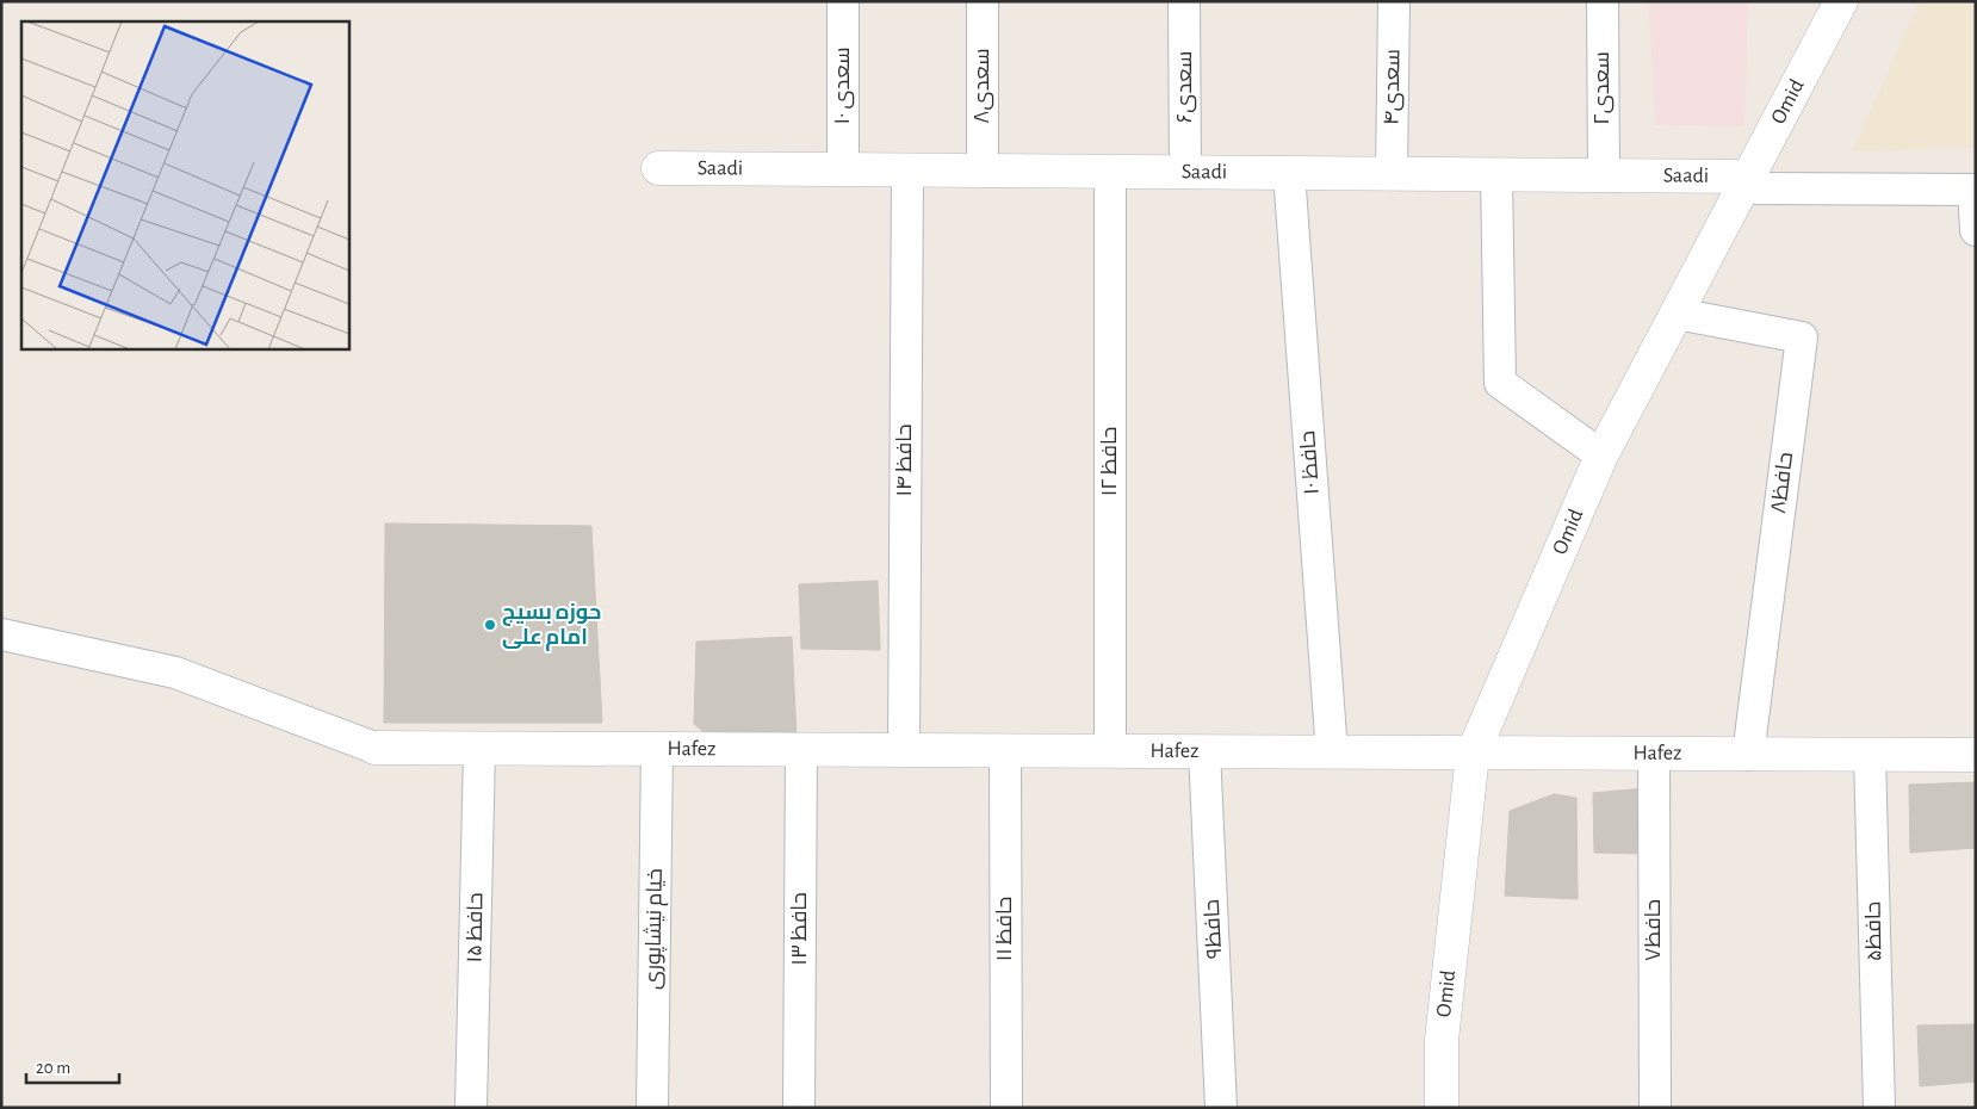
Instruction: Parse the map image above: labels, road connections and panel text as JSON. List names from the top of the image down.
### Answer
{
  "streets": {
    "street": [
      "سعدی ۱۰",
      "سعدی۸",
      "سعدی۶",
      "سعدی۴",
      "سعدی۲",
      "Omid",
      "Saadi",
      "حافظ ۱۴",
      "حافظ ۱۲",
      "حافظ ۱۰",
      "حافظ۸",
      "Hafez",
      "حافظ ۱۵",
      "خیام نیشاپوری",
      "حافظ ۱۳",
      "حافظ ۱۱",
      "حافظ۹",
      "حافظ۷",
      "حافظ۵"
    ]
  },
  "crossings": [
    ["سعدی ۱۰", "Saadi"],
    ["سعدی۸", "Saadi"],
    ["سعدی۶", "Saadi"],
    ["سعدی۴", "Saadi"],
    ["سعدی۲", "Saadi"],
    ["Omid", "Saadi"],
    ["Omid", "حافظ۸"],
    ["Omid", "Hafez"],
    ["Saadi", "حافظ ۱۴"],
    ["Saadi", "حافظ ۱۲"],
    ["Saadi", "حافظ ۱۰"],
    ["حافظ ۱۴", "Hafez"],
    ["حافظ ۱۲", "Hafez"],
    ["حافظ ۱۰", "Hafez"],
    ["حافظ۸", "Hafez"],
    ["Hafez", "حافظ ۱۵"],
    ["Hafez", "خیام نیشاپوری"],
    ["Hafez", "حافظ ۱۳"],
    ["Hafez", "حافظ ۱۱"],
    ["Hafez", "حافظ۹"],
    ["Hafez", "حافظ۷"],
    ["Hafez", "حافظ۵"]
  ],
  "places": ["حوزه بسیج امام علی"],
  "scale_bar": "20 m"
}
